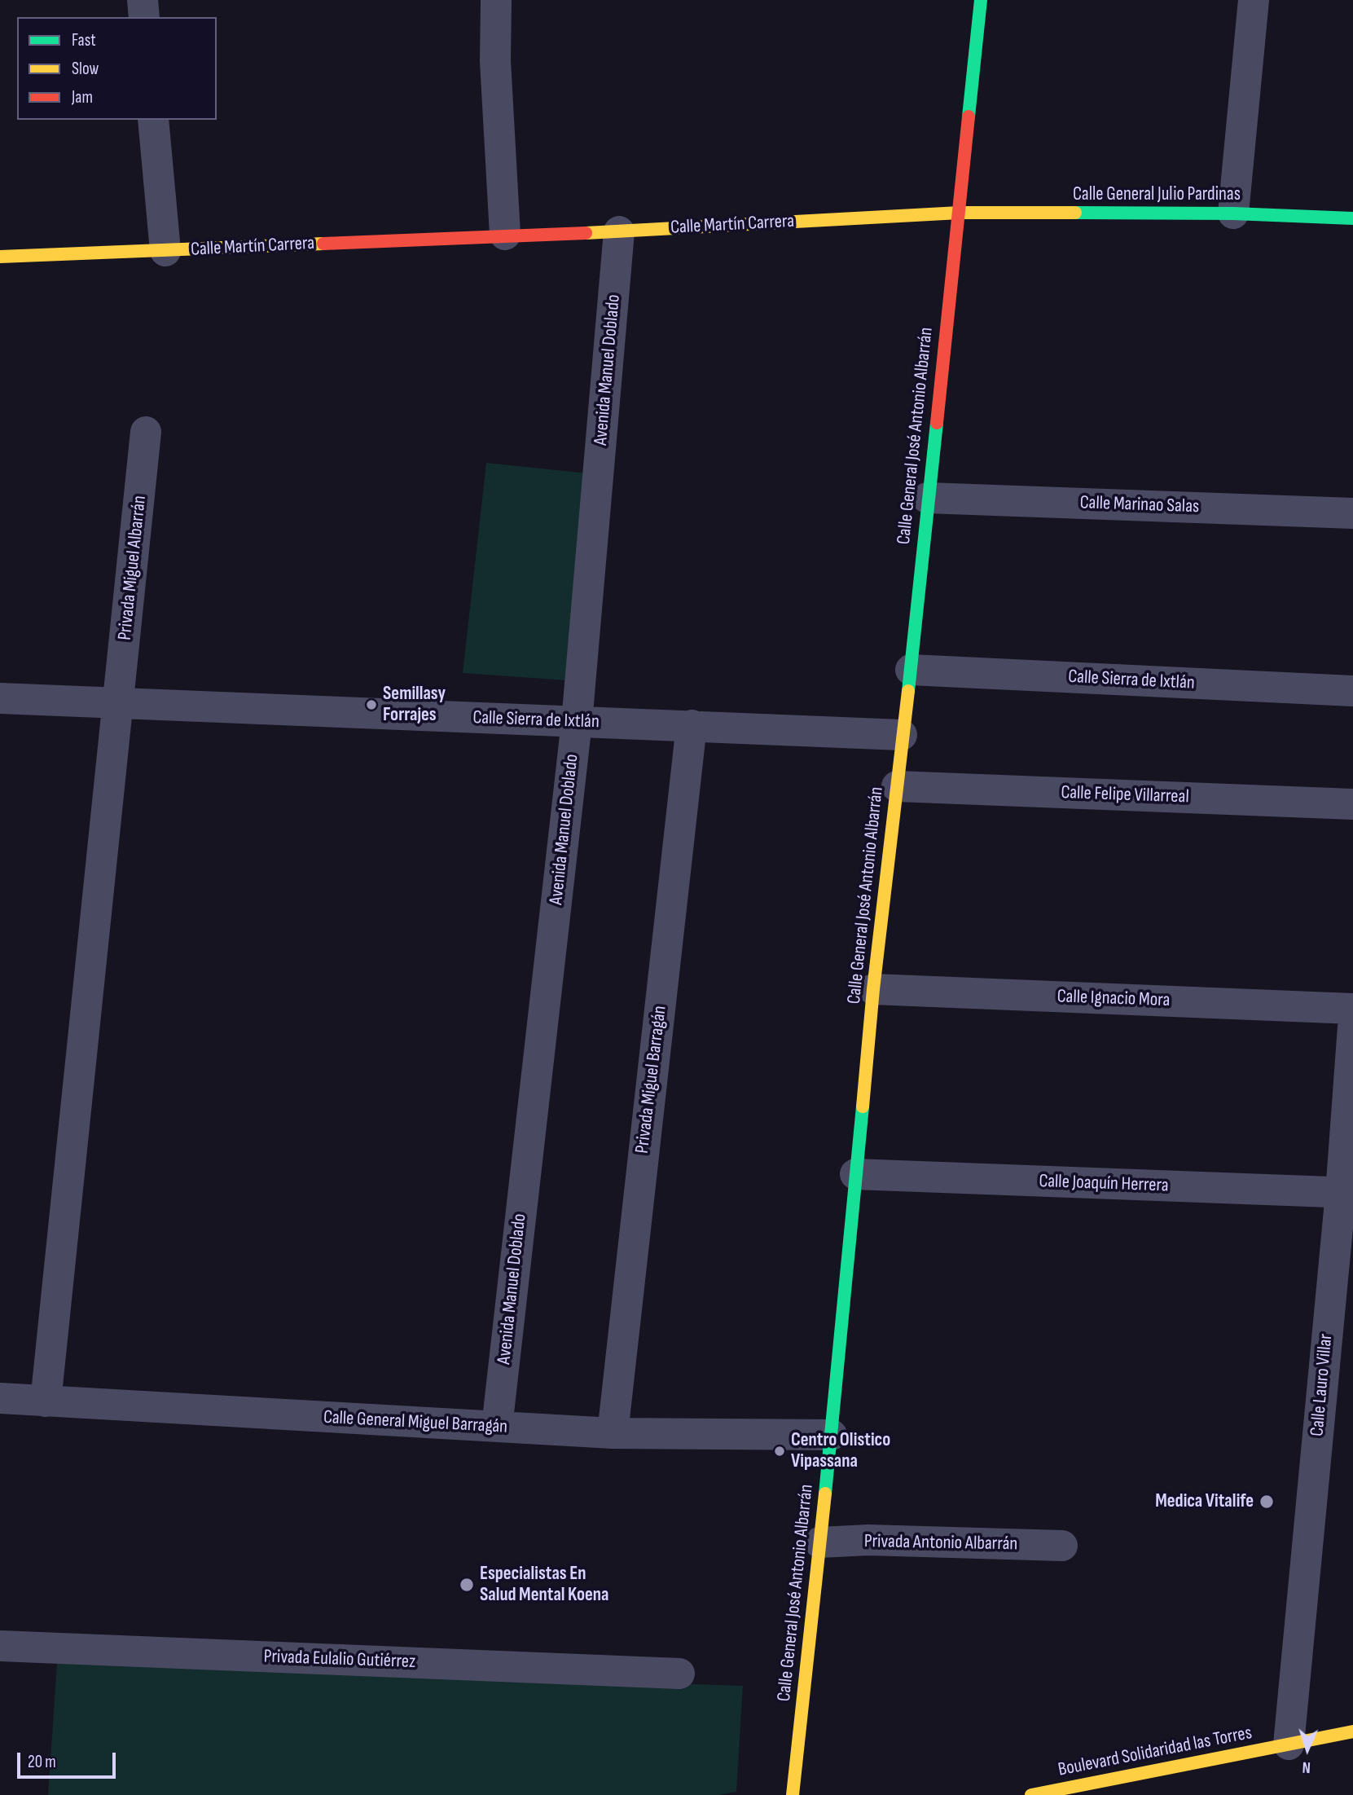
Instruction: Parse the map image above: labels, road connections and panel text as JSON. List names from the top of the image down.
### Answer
{
  "streets": {
    "street": [
      "Calle General Julio Pardinas",
      "Calle Martín Carrera",
      "Avenida Manuel Doblado",
      "Calle General José Antonio Albarrán",
      "Calle Marinao Salas",
      "Privada Miguel Albarrán",
      "Calle Sierra de Ixtlán",
      "Calle Felipe Villarreal",
      "Calle Ignacio Mora",
      "Privada Miguel Barragán",
      "Calle Joaquín Herrera",
      "Calle Lauro Villar",
      "Calle General Miguel Barragán",
      "Privada Antonio Albarrán",
      "Privada Eulalio Gutiérrez",
      "Boulevard Solidaridad las Torres"
    ]
  },
  "crossings": [
    ["Calle General Julio Pardinas", "Calle Martín Carrera"],
    ["Calle General Julio Pardinas", "Calle General José Antonio Albarrán"],
    ["Calle Martín Carrera", "Avenida Manuel Doblado"],
    ["Calle Martín Carrera", "Calle General José Antonio Albarrán"],
    ["Avenida Manuel Doblado", "Calle Sierra de Ixtlán"],
    ["Avenida Manuel Doblado", "Calle General Miguel Barragán"],
    ["Calle General José Antonio Albarrán", "Calle Marinao Salas"],
    ["Calle General José Antonio Albarrán", "Calle Sierra de Ixtlán"],
    ["Calle General José Antonio Albarrán", "Calle Felipe Villarreal"],
    ["Calle General José Antonio Albarrán", "Calle Ignacio Mora"],
    ["Calle General José Antonio Albarrán", "Calle Joaquín Herrera"],
    ["Calle General José Antonio Albarrán", "Calle General Miguel Barragán"],
    ["Calle General José Antonio Albarrán", "Privada Antonio Albarrán"],
    ["Privada Miguel Albarrán", "Calle Sierra de Ixtlán"],
    ["Privada Miguel Albarrán", "Calle General Miguel Barragán"],
    ["Calle Sierra de Ixtlán", "Privada Miguel Barragán"],
    ["Privada Miguel Barragán", "Calle General Miguel Barragán"],
    ["Calle Joaquín Herrera", "Calle Lauro Villar"],
    ["Calle Lauro Villar", "Boulevard Solidaridad las Torres"]
  ],
  "places": [
    "Semillasy Forrajes",
    "Centro Olistico Vipassana",
    "Medica Vitalife",
    "Especialistas En Salud Mental Koena"
  ],
  "legend": ["Fast", "Slow", "Jam"],
  "scale_bar": "20 m",
  "north": "bottom"
}
